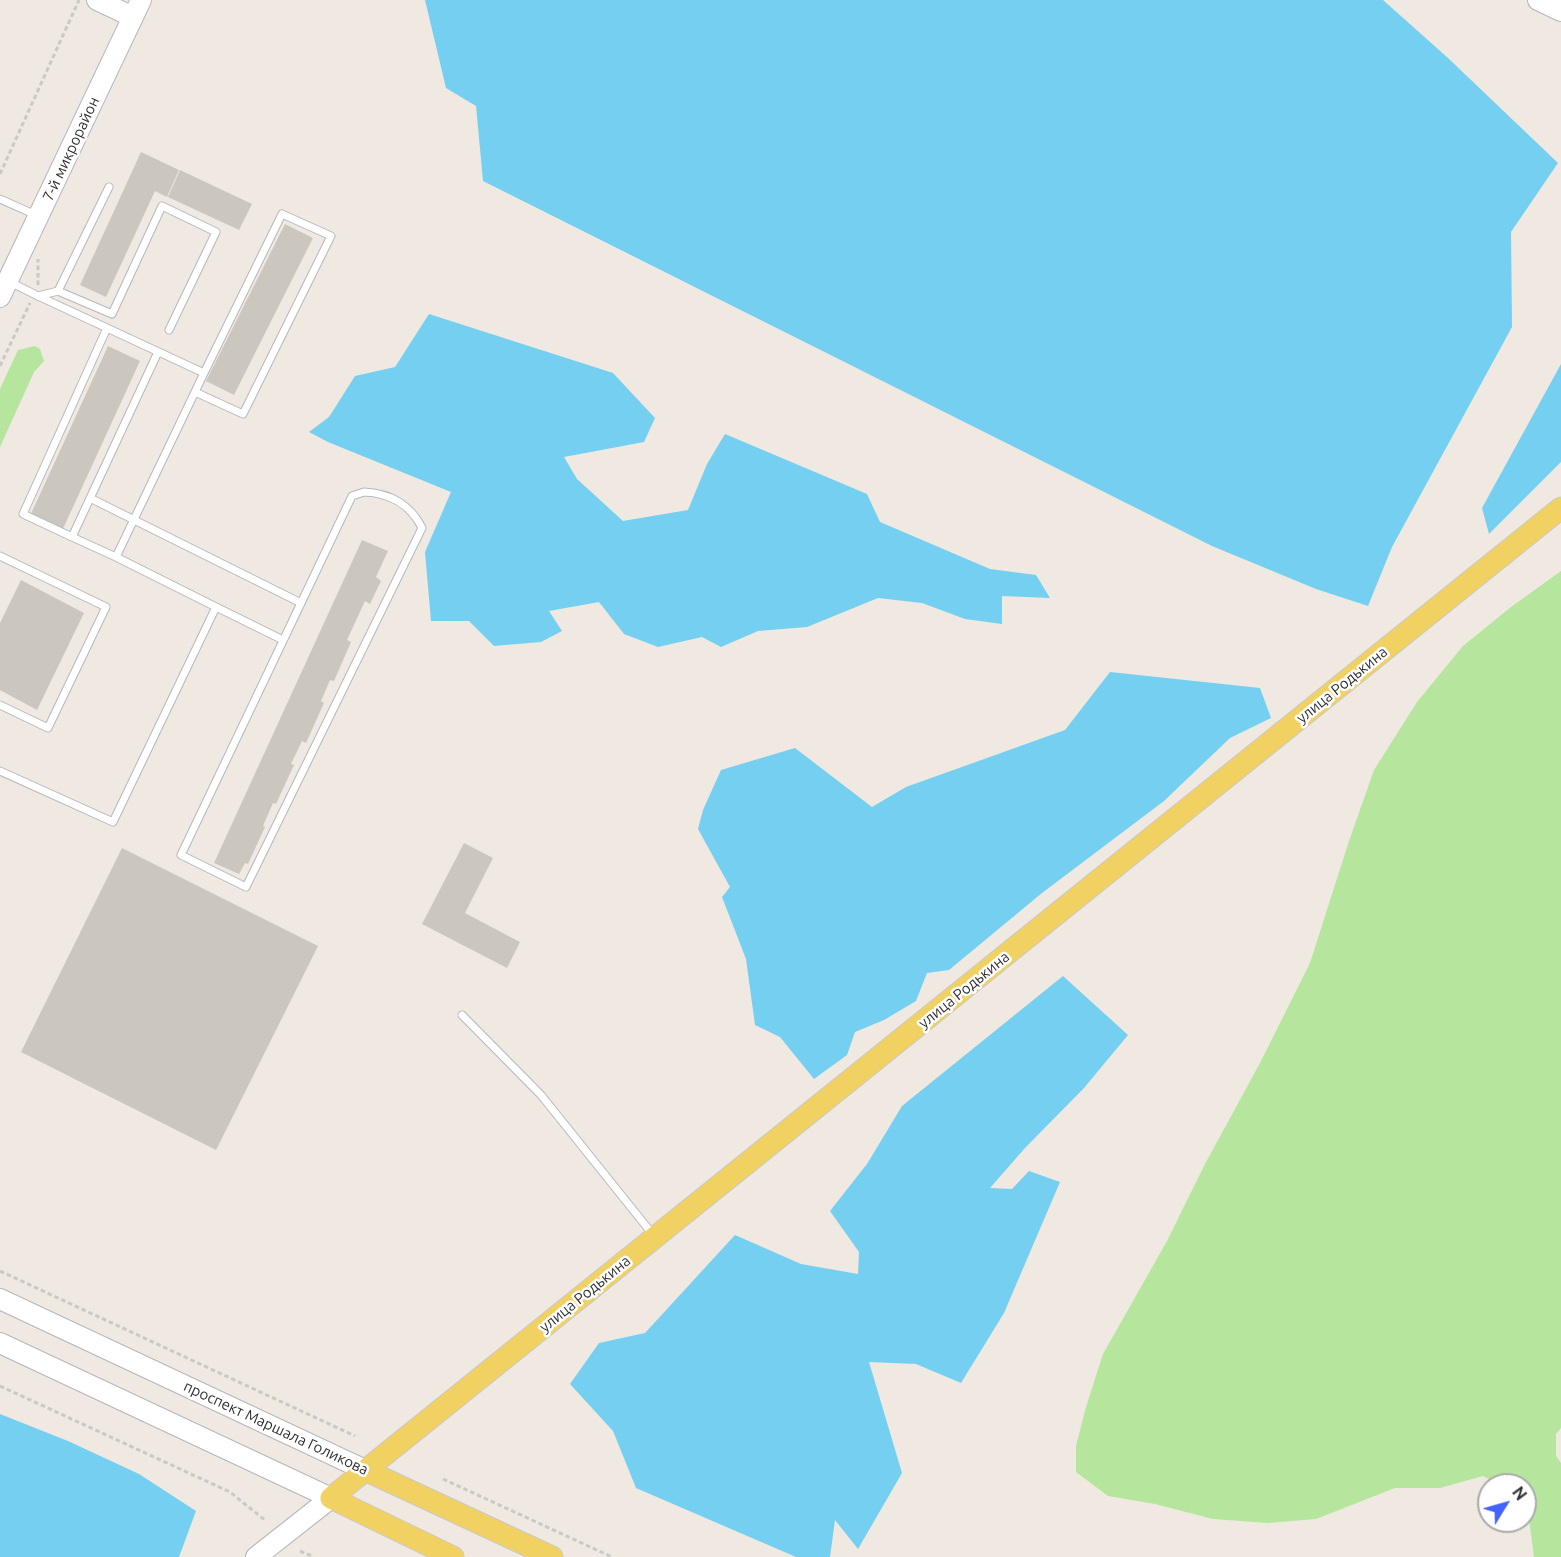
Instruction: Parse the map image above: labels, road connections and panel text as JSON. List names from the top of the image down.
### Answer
{
  "streets": {
    "main road": ["7-й микрорайон", "улица Родькина", "проспект Маршала Голикова"]
  },
  "crossings": [
    ["улица Родькина", "проспект Маршала Голикова"]
  ],
  "north": "top right"
}
